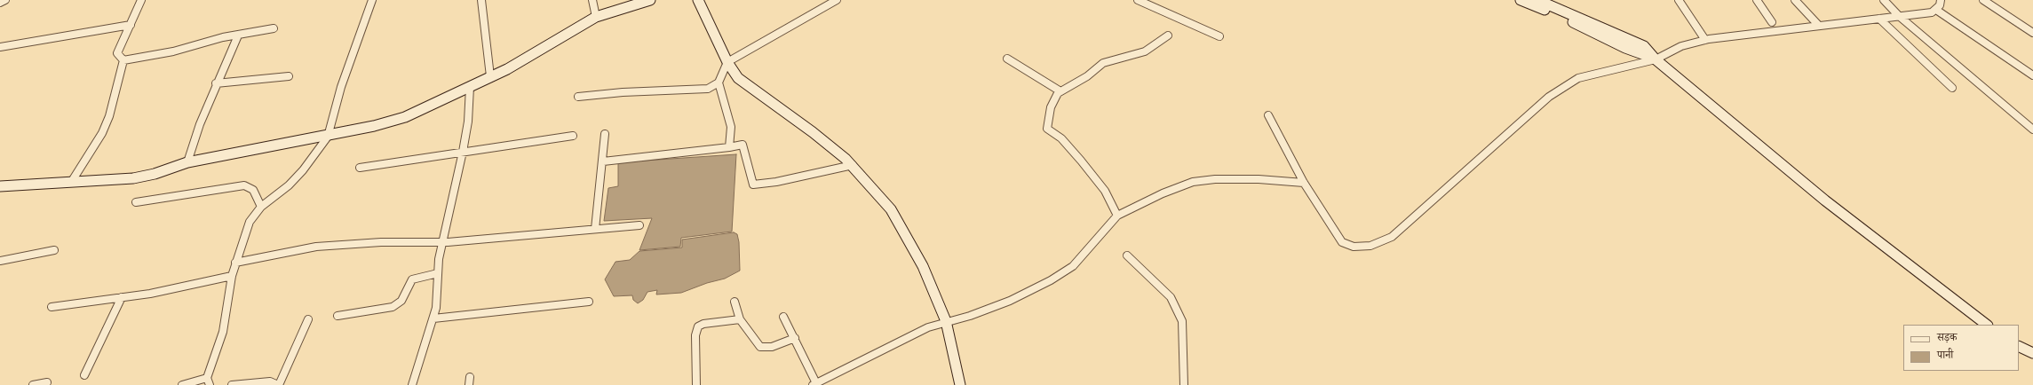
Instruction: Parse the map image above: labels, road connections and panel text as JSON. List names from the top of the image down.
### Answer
{
  "legend": ["सड़क", "पानी"]
}
